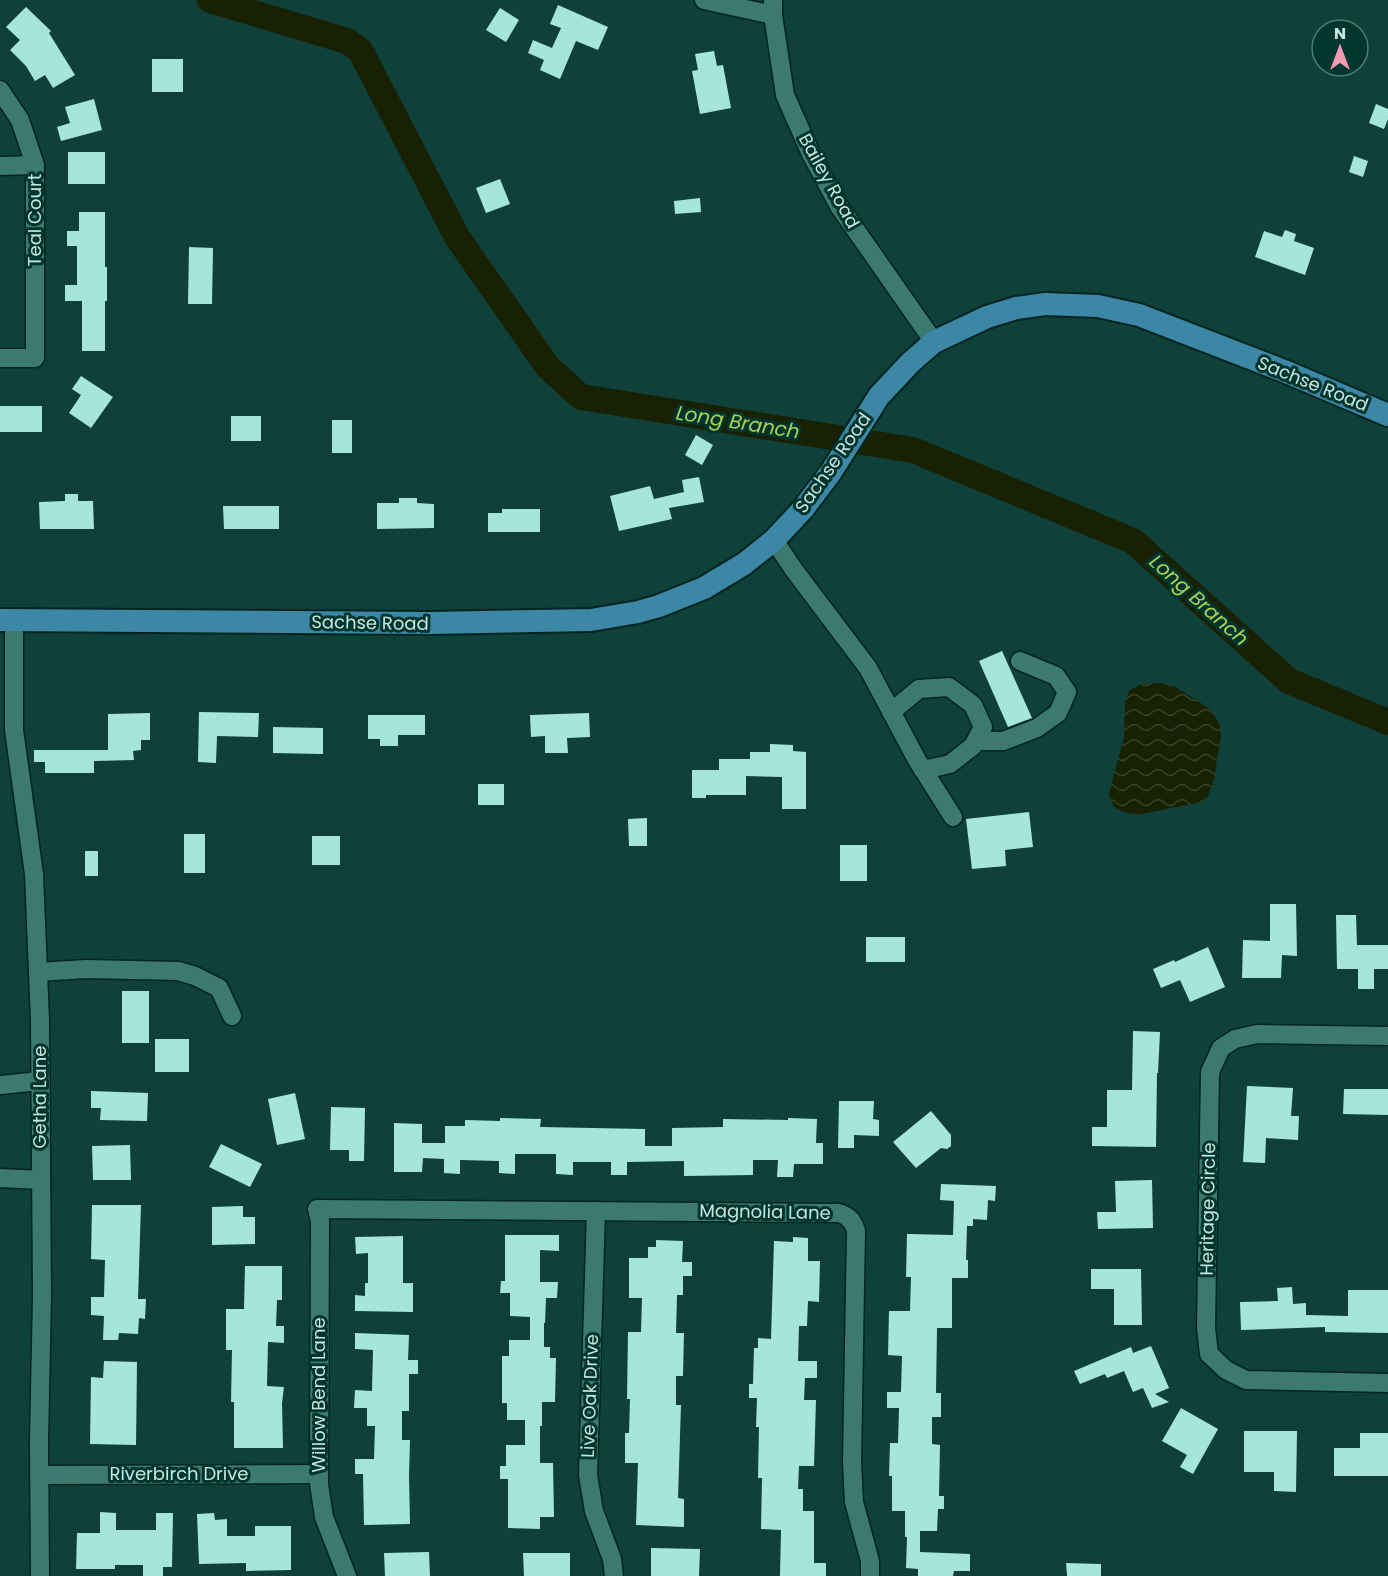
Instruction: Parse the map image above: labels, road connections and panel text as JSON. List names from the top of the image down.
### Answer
{
  "streets": {
    "main road": ["Sachse Road"],
    "street": [
      "Bailey Road",
      "Teal Court",
      "Getha Lane",
      "Heritage Circle",
      "Magnolia Lane",
      "Willow Bend Lane",
      "Live Oak Drive",
      "Riverbirch Drive"
    ]
  },
  "crossings": [
    ["Bailey Road", "Sachse Road"],
    ["Sachse Road", "Getha Lane"],
    ["Getha Lane", "Riverbirch Drive"],
    ["Magnolia Lane", "Willow Bend Lane"],
    ["Magnolia Lane", "Live Oak Drive"],
    ["Willow Bend Lane", "Riverbirch Drive"]
  ],
  "water": ["Long Branch"],
  "north": "top"
}
